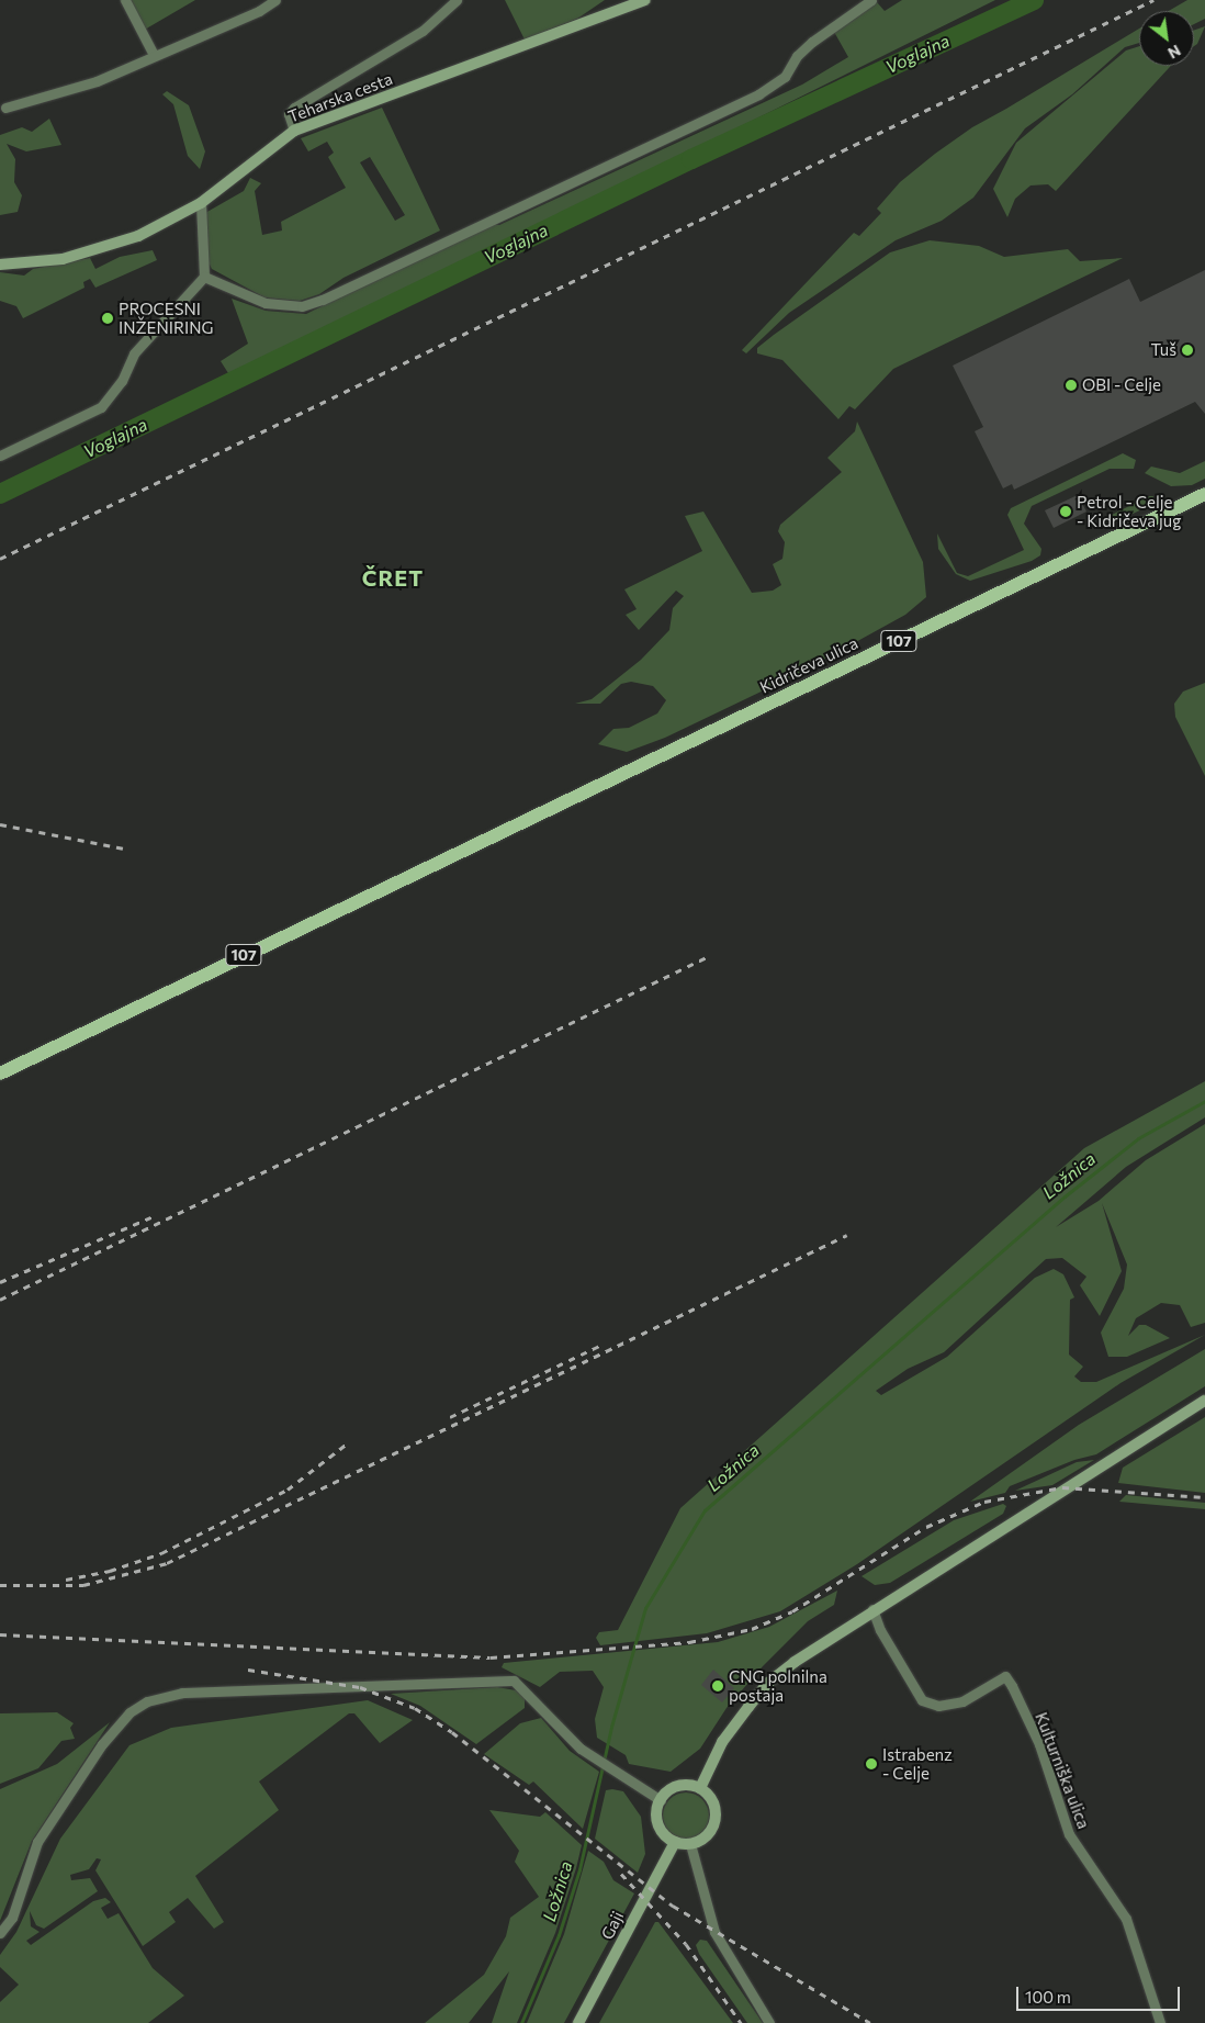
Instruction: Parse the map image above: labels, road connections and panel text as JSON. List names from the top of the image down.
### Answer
{
  "streets": {
    "main road": ["107", "Kidričeva ulica"],
    "street": ["Teharska cesta", "Kulturniška ulica", "Gaji"]
  },
  "districts": ["ČRET"],
  "water": ["Voglajna", "Ložnica"],
  "places": [
    "PROCESNI INŽENIRING",
    "Tuš",
    "OBI - Celje",
    "Petrol - Celje - Kidričeva jug",
    "CNG polnilna postaja",
    "Istrabenz - Celje"
  ],
  "scale_bar": "100 m",
  "north": "bottom right"
}
